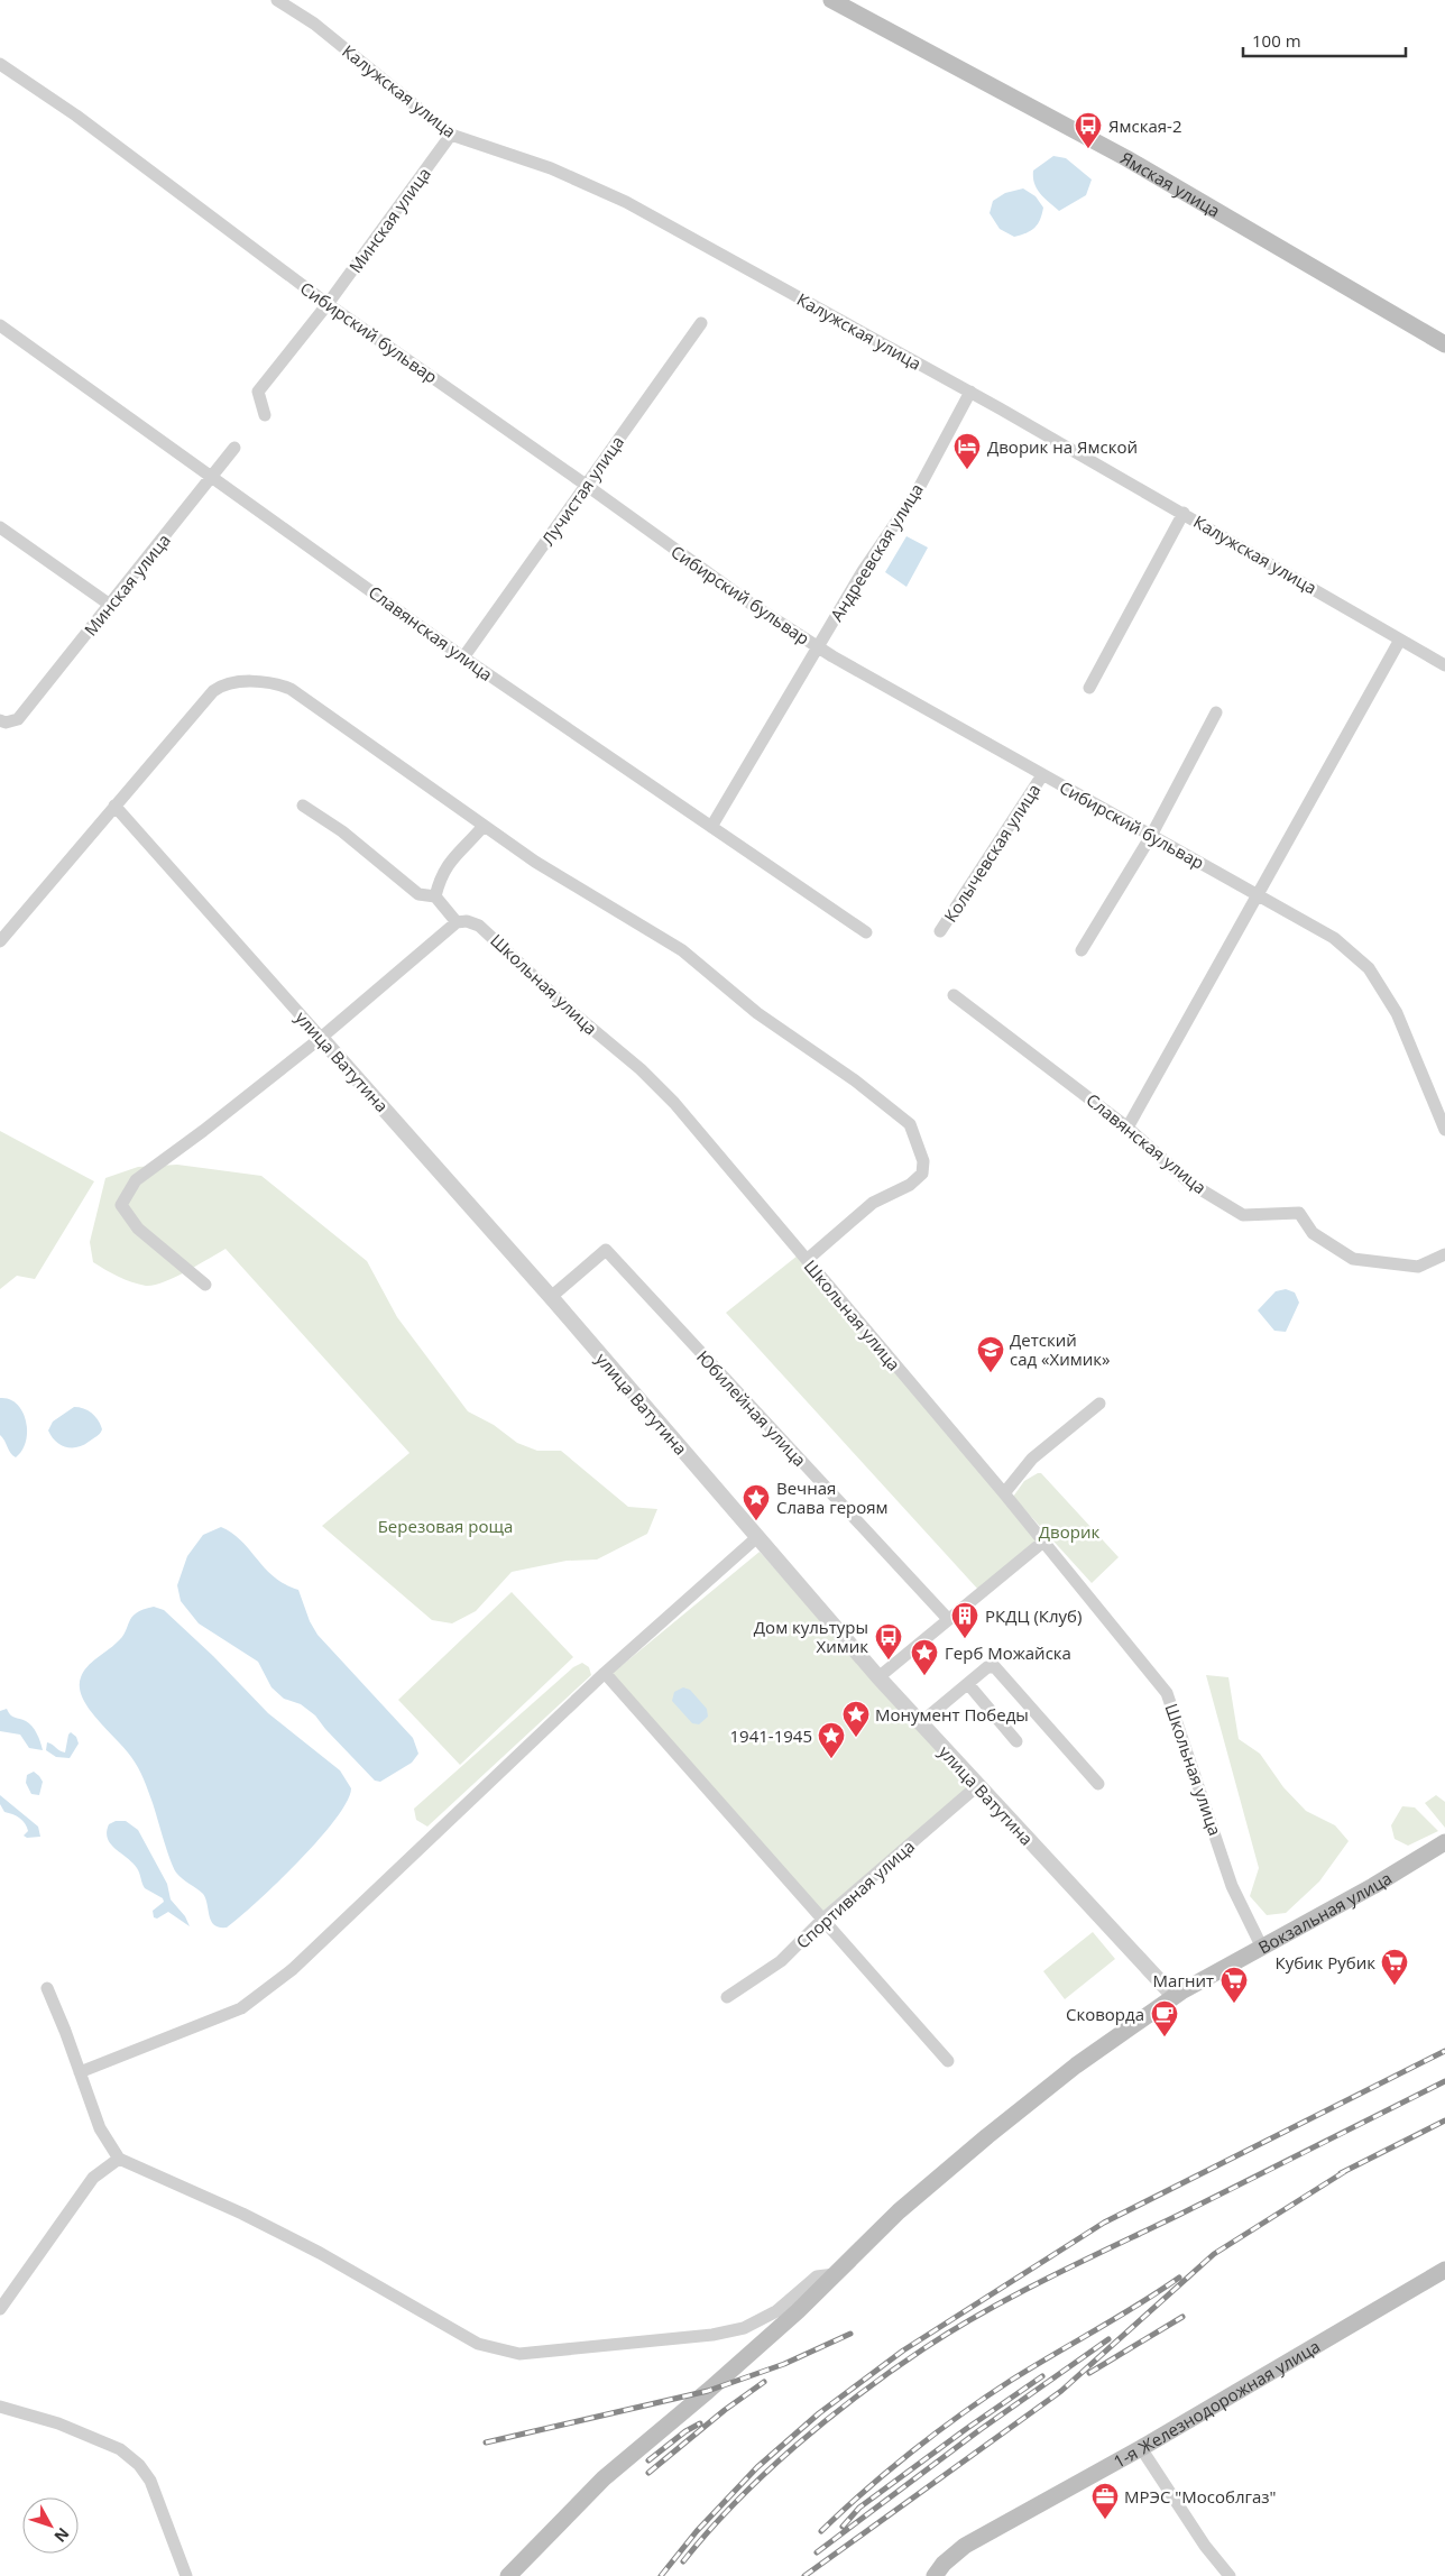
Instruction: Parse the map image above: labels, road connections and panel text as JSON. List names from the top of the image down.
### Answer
{
  "streets": {
    "main road": ["Ямская улица", "Вокзальная улица", "1-я Железнодорожная улица"],
    "street": [
      "Калужская улица",
      "Минская улица",
      "Сибирский бульвар",
      "Лучистая улица",
      "Андреевская улица",
      "Славянская улица",
      "Колычевская улица",
      "Школьная улица",
      "улица Ватутина",
      "Юбилейная улица",
      "Спортивная улица"
    ]
  },
  "crossings": [
    ["Калужская улица", "Минская улица"],
    ["Калужская улица", "Андреевская улица"],
    ["Минская улица", "Сибирский бульвар"],
    ["Минская улица", "Славянская улица"],
    ["Сибирский бульвар", "Лучистая улица"],
    ["Сибирский бульвар", "Андреевская улица"],
    ["Сибирский бульвар", "Колычевская улица"],
    ["Лучистая улица", "Славянская улица"],
    ["Андреевская улица", "Славянская улица"],
    ["Школьная улица", "Вокзальная улица"],
    ["улица Ватутина", "Юбилейная улица"],
    ["улица Ватутина", "Спортивная улица"],
    ["улица Ватутина", "Вокзальная улица"]
  ],
  "parks": ["Березовая роща", "Дворик"],
  "places": {
    "bus stop": ["Ямская-2", "Дом культуры Химик"],
    "hotel": ["Дворик на Ямской"],
    "school or university": ["Детский сад «Химик»"],
    "place": [
      "Вечная Слава героям",
      "Герб Можайска",
      "Монумент Победы",
      "1941-1945"
    ],
    "building": ["РКДЦ (Клуб)"],
    "supermarket": ["Кубик Рубик", "Магнит"],
    "cafe": ["Сковорда"],
    "office": ["МРЭС \"Мособлгаз\""]
  },
  "scale_bar": "100 m",
  "north": "bottom right"
}
